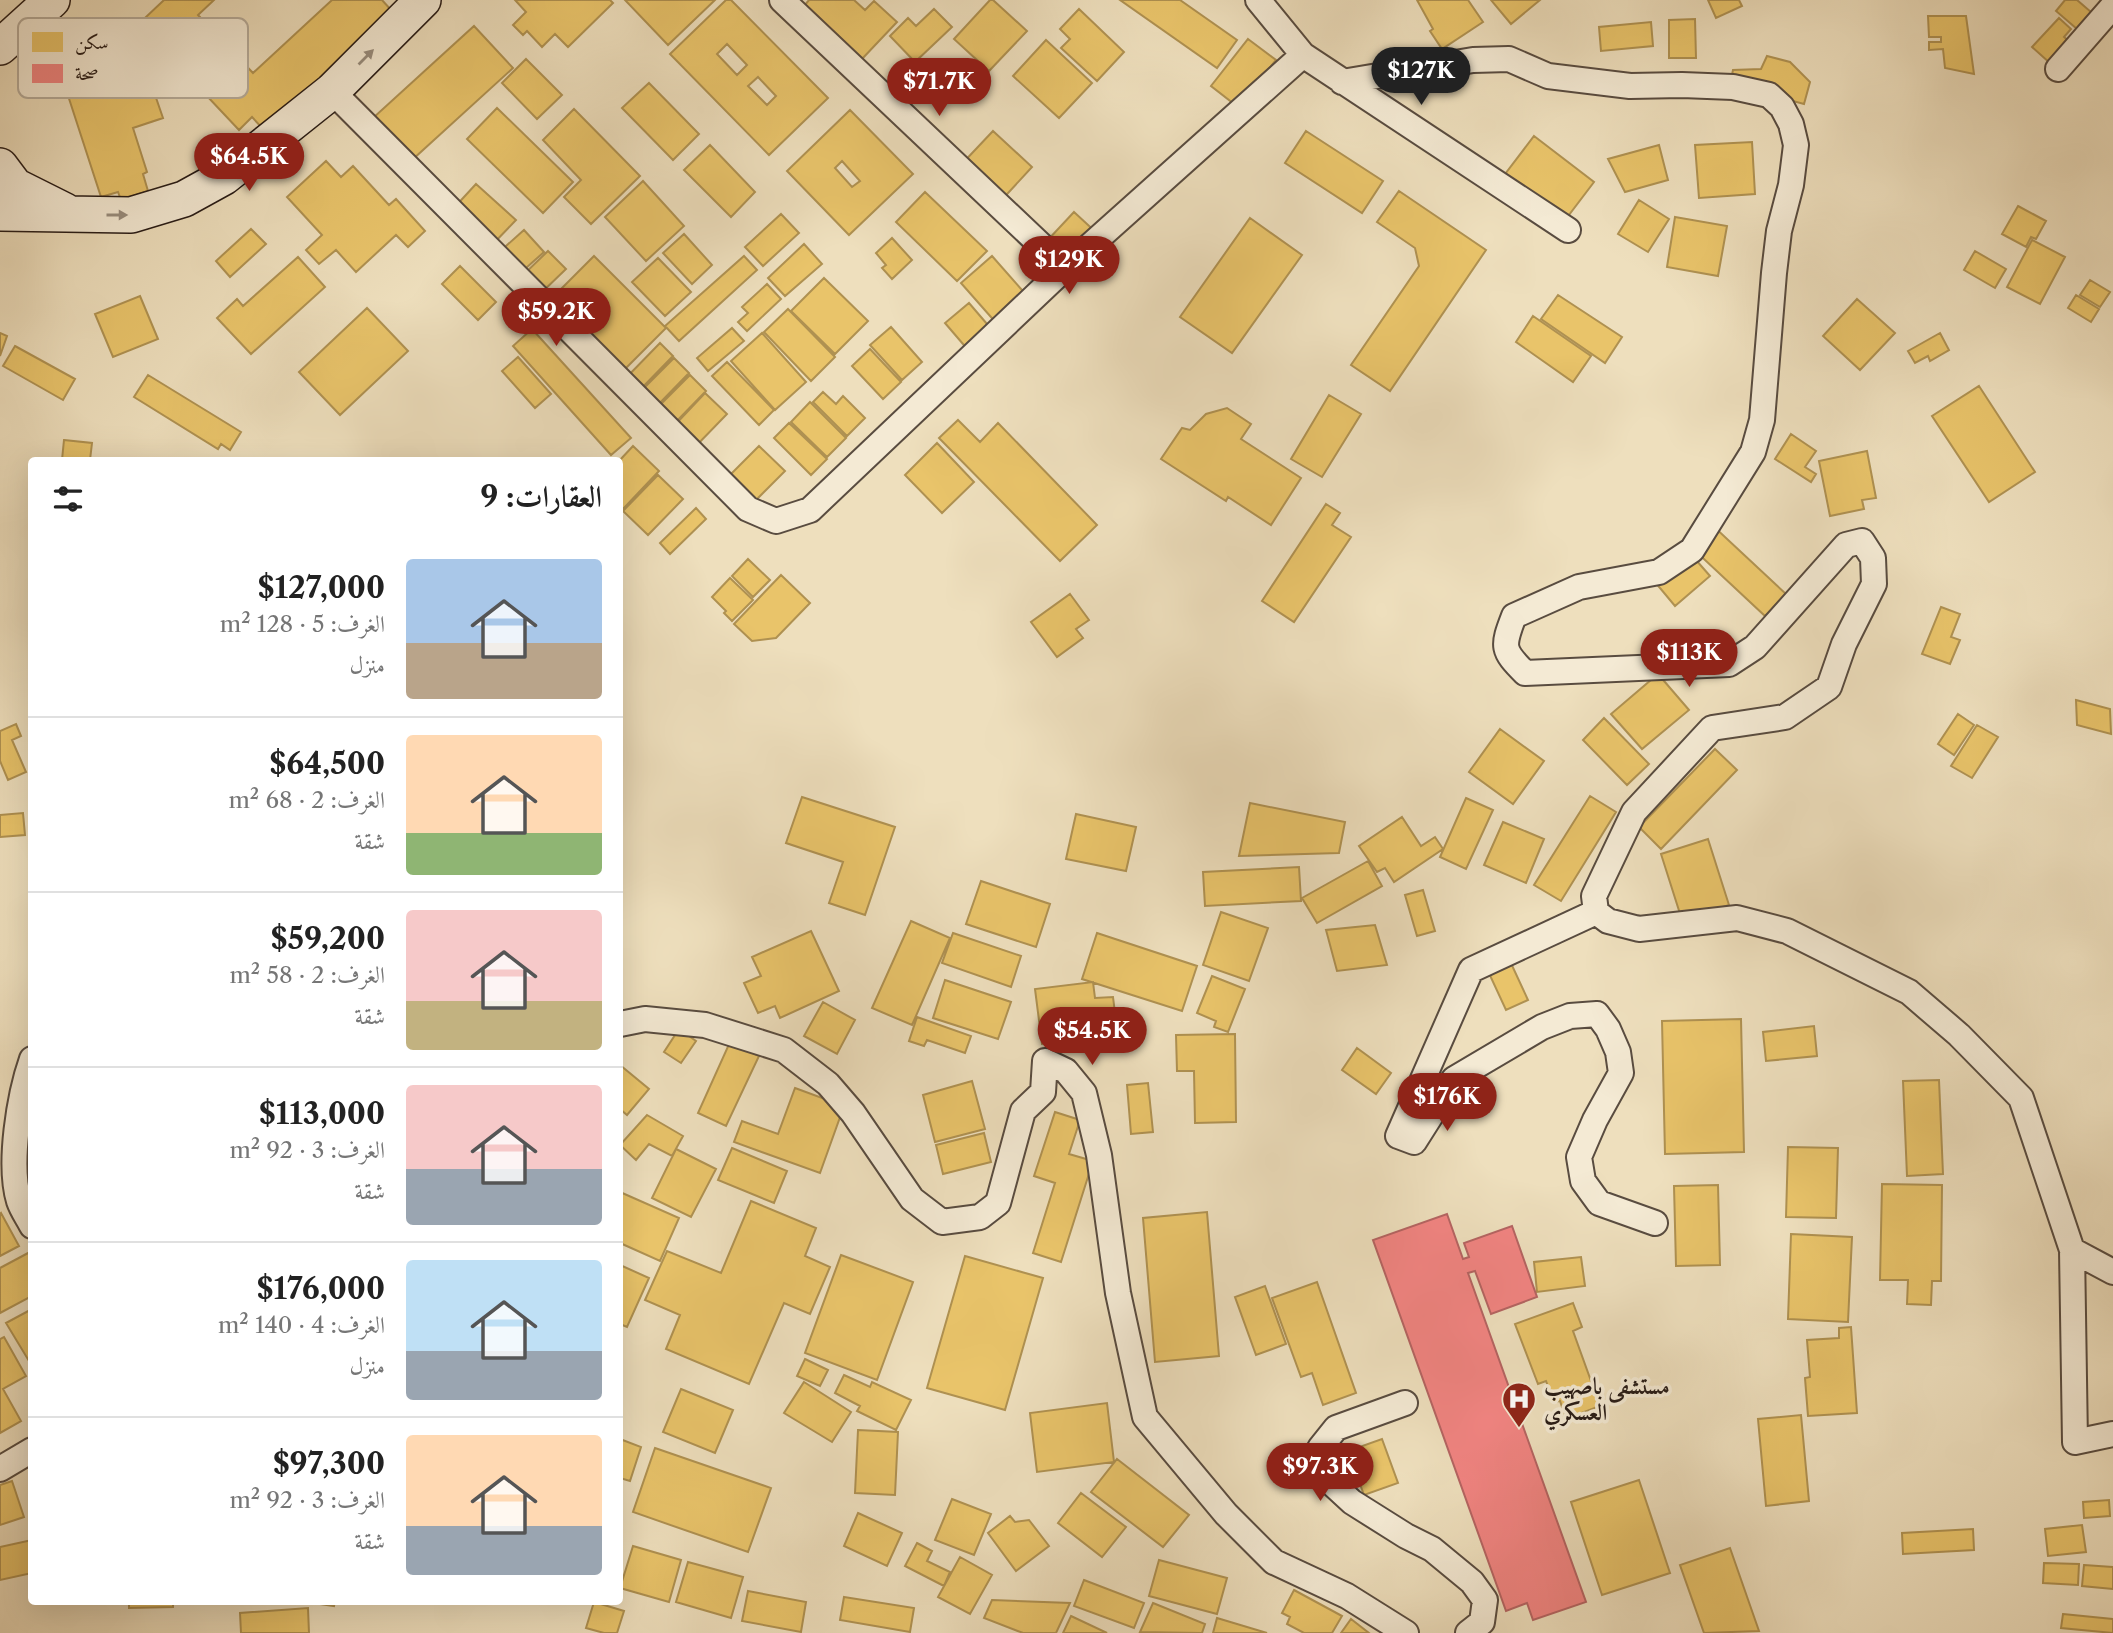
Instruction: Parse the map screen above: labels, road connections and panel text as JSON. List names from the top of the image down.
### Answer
{
  "places": {
    "hospital": ["مستشفى باصهيب العسكري"]
  },
  "legend": ["سكن", "صحة"],
  "page": {
    "price": [
      "$127K",
      "$71.7K",
      "$64.5K",
      "$129K",
      "$59.2K",
      "$113K",
      "$54.5K",
      "$176K",
      "$97.3K"
    ],
    "heading": "العقارات: 9",
    "list": [
      {
        "name": "$127,000",
        "note": "الغرف: 5 · 128 m² · منزل"
      },
      {
        "name": "$64,500",
        "note": "الغرف: 2 · 68 m² · شقة"
      },
      {
        "name": "$59,200",
        "note": "الغرف: 2 · 58 m² · شقة"
      },
      {
        "name": "$113,000",
        "note": "الغرف: 3 · 92 m² · شقة"
      },
      {
        "name": "$176,000",
        "note": "الغرف: 4 · 140 m² · منزل"
      },
      {
        "name": "$97,300",
        "note": "الغرف: 3 · 92 m² · شقة"
      }
    ]
  }
}
